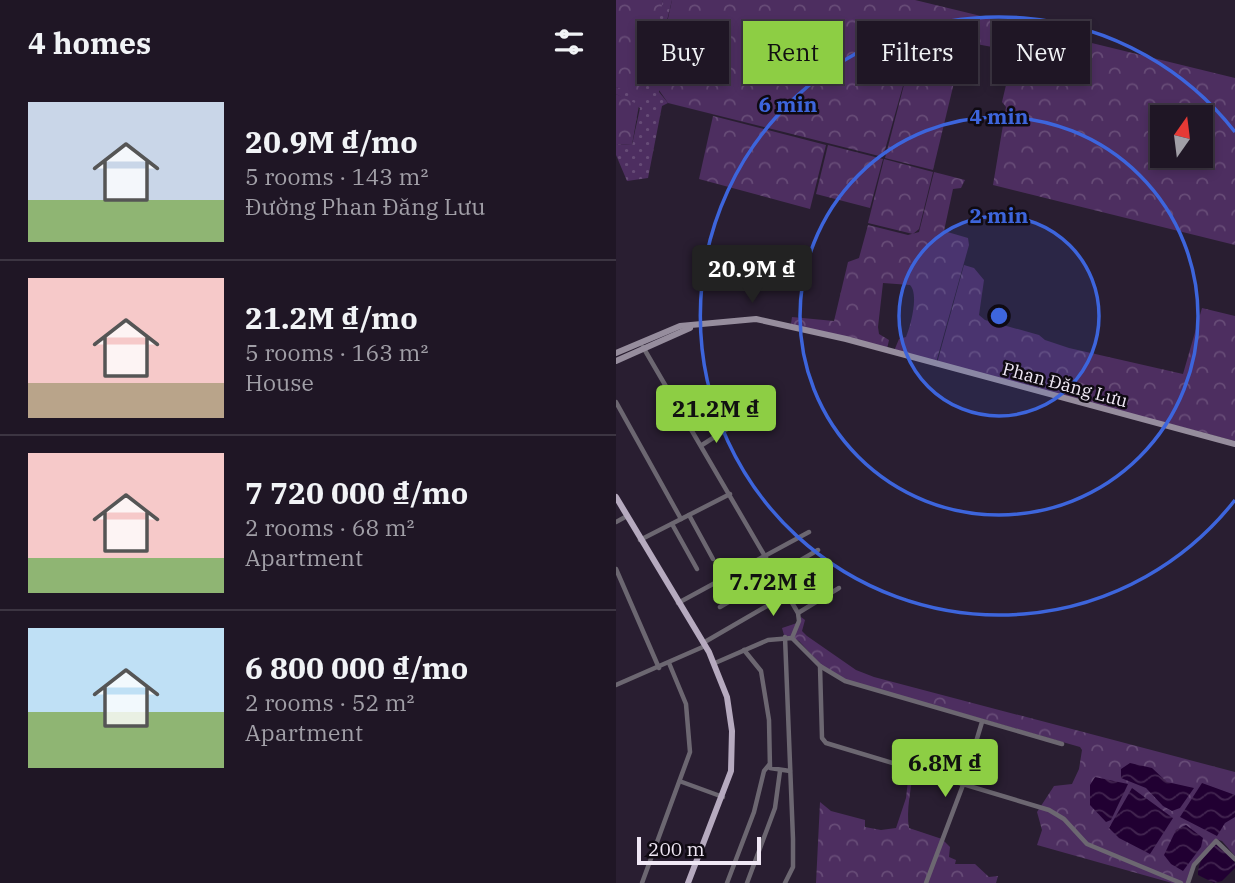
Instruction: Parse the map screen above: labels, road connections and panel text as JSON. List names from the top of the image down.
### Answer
{
  "streets": {
    "street": ["Phan Đăng Lưu"]
  },
  "scale_bar": "200 m",
  "north": "top",
  "page": {
    "heading": "4 homes",
    "chip": [
      "Buy",
      "Rent",
      "Filters",
      "New"
    ],
    "list": [
      {
        "name": "20.9M ₫/mo",
        "note": "5 rooms · 143 m² · Đường Phan Đăng Lưu"
      },
      {
        "name": "21.2M ₫/mo",
        "note": "5 rooms · 163 m² · House"
      },
      {
        "name": "7 720 000 ₫/mo",
        "note": "2 rooms · 68 m² · Apartment"
      },
      {
        "name": "6 800 000 ₫/mo",
        "note": "2 rooms · 52 m² · Apartment"
      }
    ],
    "price": [
      "20.9M ₫",
      "21.2M ₫",
      "7.72M ₫",
      "6.8M ₫"
    ],
    "scale": "200 m"
  },
  "rings": ["6 min", "4 min", "2 min"]
}
